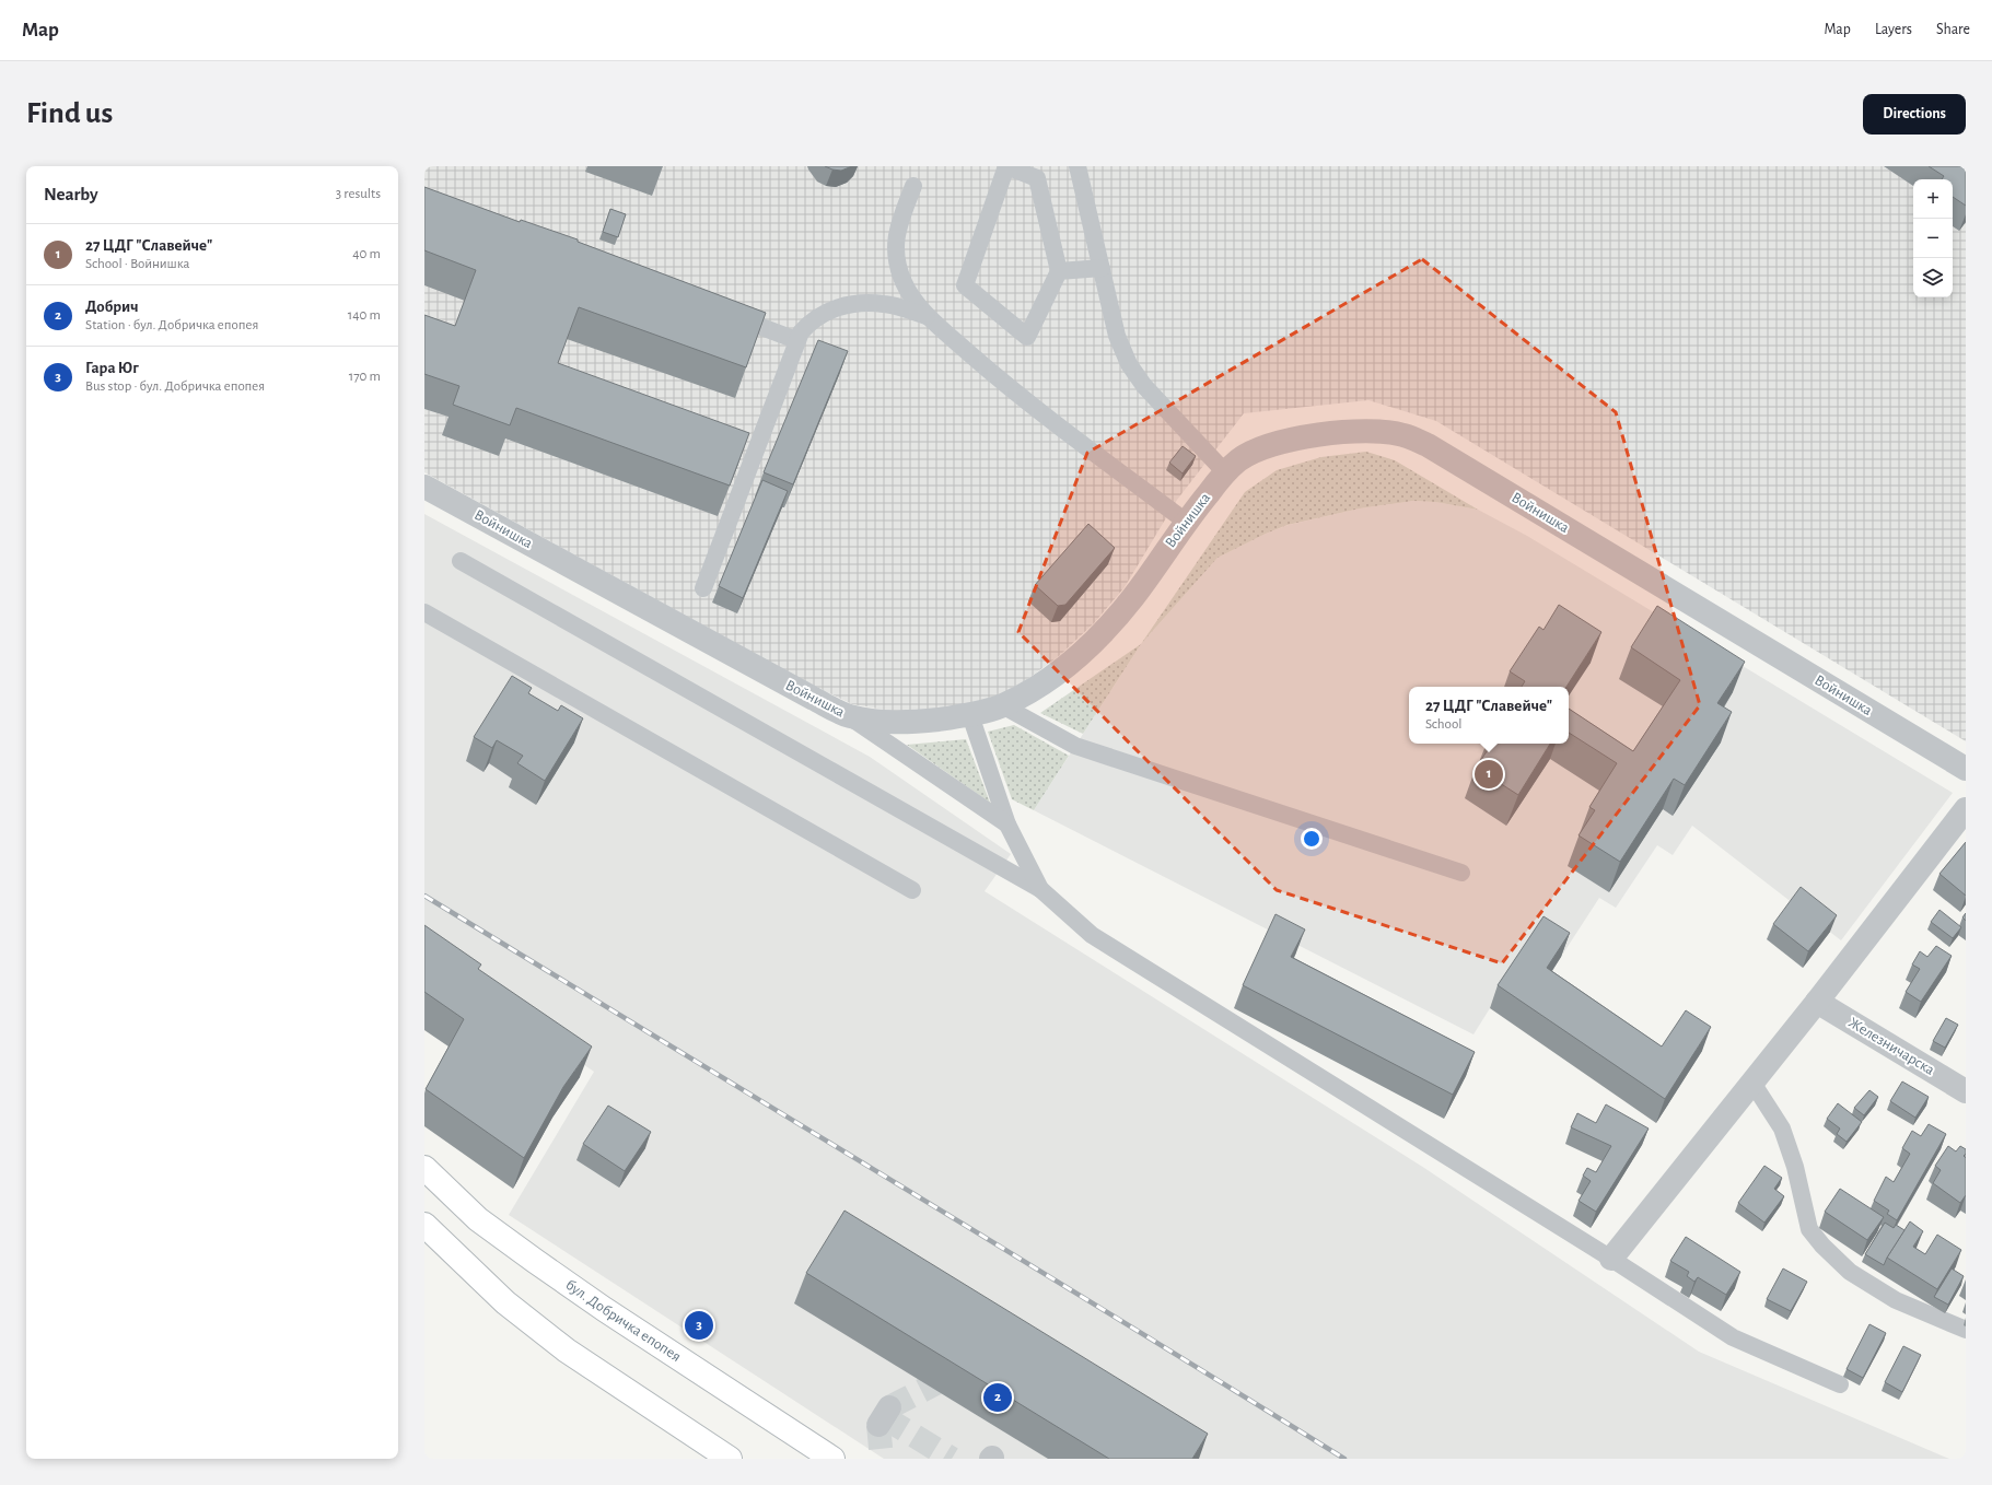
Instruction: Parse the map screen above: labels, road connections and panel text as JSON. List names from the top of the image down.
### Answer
{
  "streets": {
    "main road": ["бул. Добричка епопея"],
    "street": ["Войнишка", "Железничарска"]
  },
  "page": {
    "header": "Map",
    "nav": ["Map", "Layers", "Share"],
    "buttons": "Directions",
    "title": "Find us",
    "heading": ["Nearby", "3 results"],
    "map_buttons": ["+", "−"],
    "list": [
      {
        "mark": "1",
        "name": "27 ЦДГ \"Славейче\"",
        "note": "School · Войнишка",
        "value": "40 m"
      },
      {
        "mark": "2",
        "name": "Добрич",
        "note": "Station · бул. Добричка епопея",
        "value": "140 m"
      },
      {
        "mark": "3",
        "name": "Гара Юг",
        "note": "Bus stop · бул. Добричка епопея",
        "value": "170 m"
      }
    ],
    "popup": ["27 ЦДГ \"Славейче\"", "School"],
    "pins": ["1", "3", "2"]
  }
}
